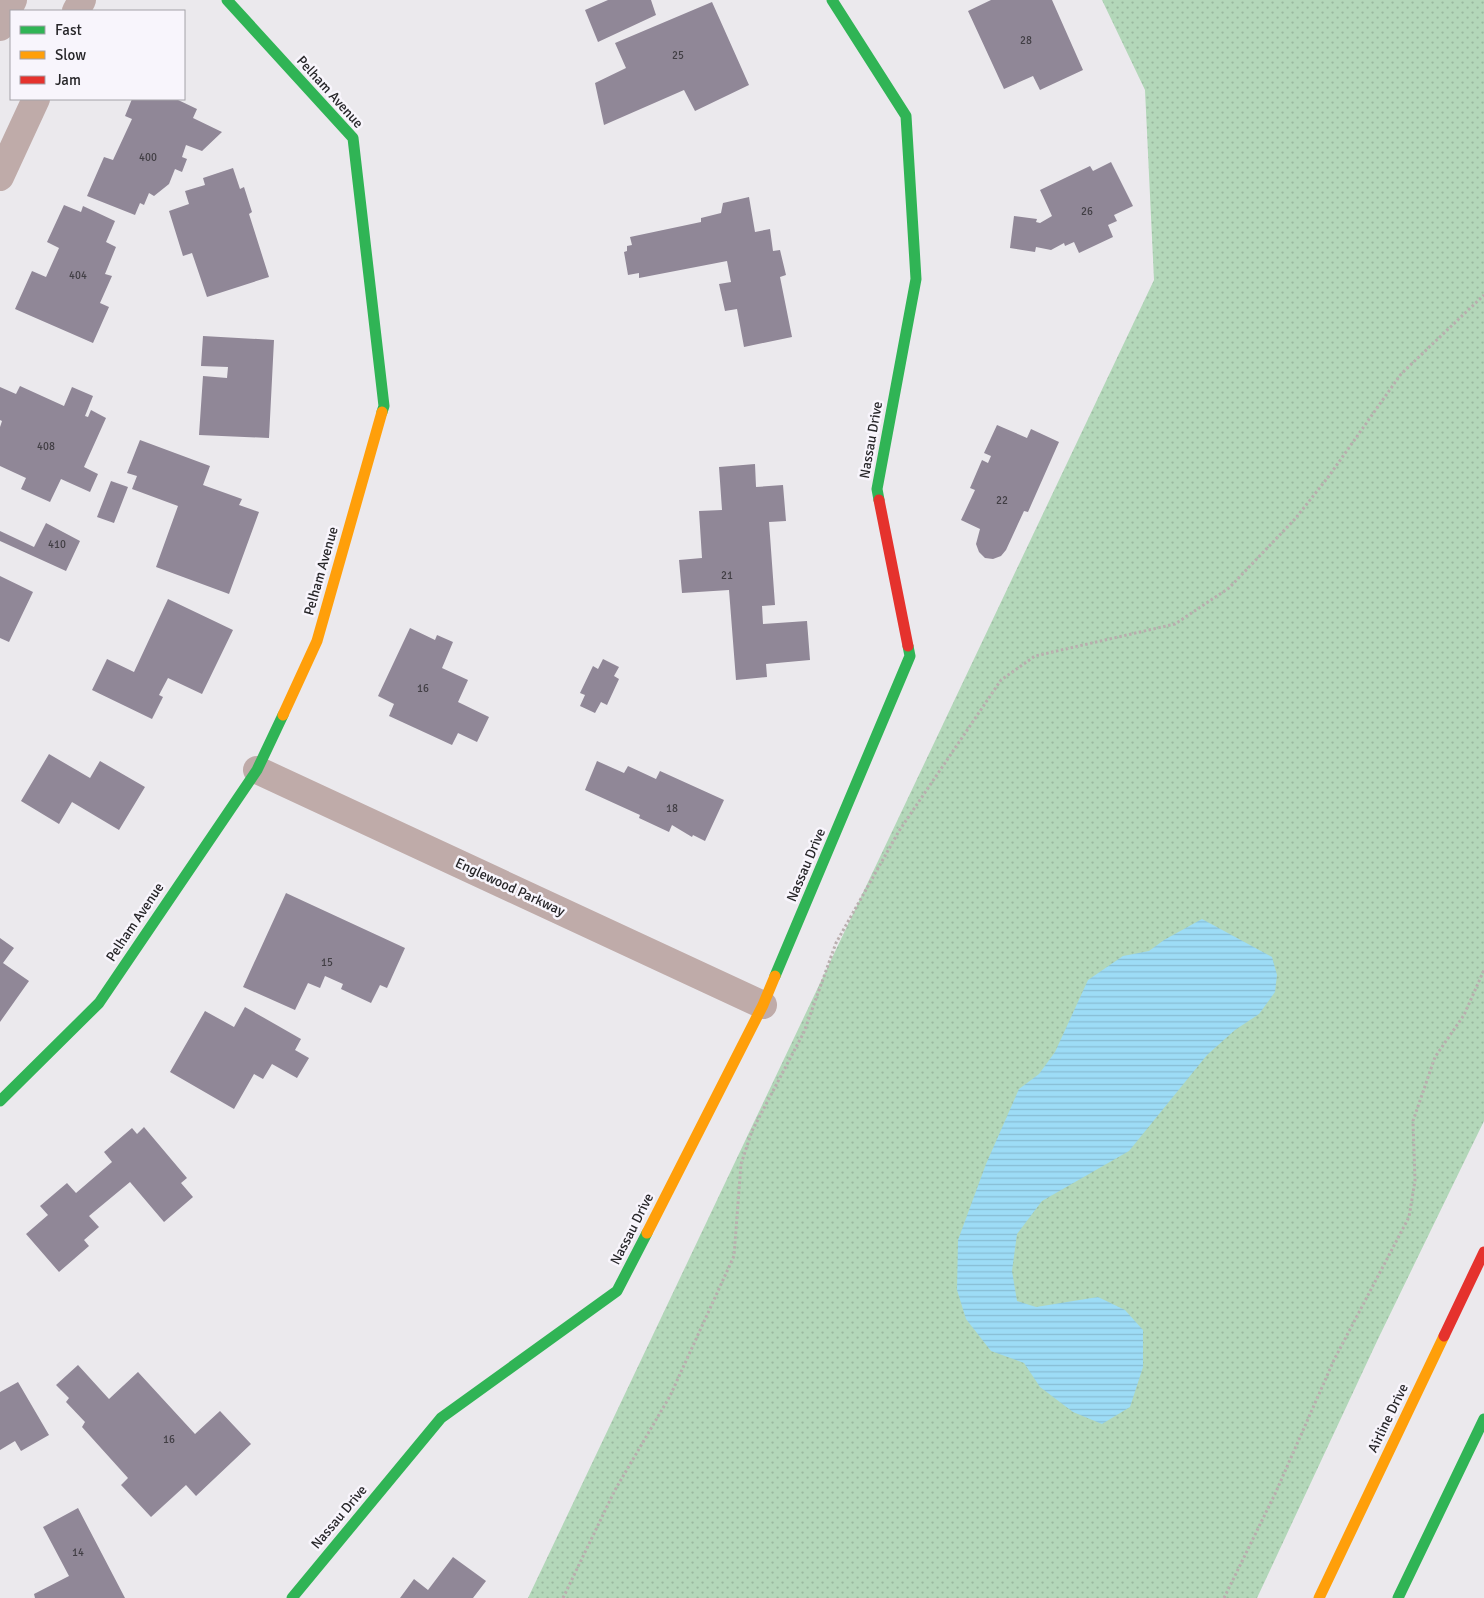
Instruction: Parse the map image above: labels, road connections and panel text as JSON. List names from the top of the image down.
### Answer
{
  "streets": {
    "main road": ["Pelham Avenue", "Nassau Drive", "Airline Drive"],
    "street": ["Englewood Parkway"]
  },
  "crossings": [
    ["Pelham Avenue", "Englewood Parkway"],
    ["Nassau Drive", "Englewood Parkway"]
  ],
  "house_numbers": [
    "28",
    "25",
    "400",
    "26",
    "404",
    "408",
    "22",
    "410",
    "21",
    "16",
    "18",
    "15",
    "16",
    "14"
  ],
  "legend": ["Fast", "Slow", "Jam"]
}
